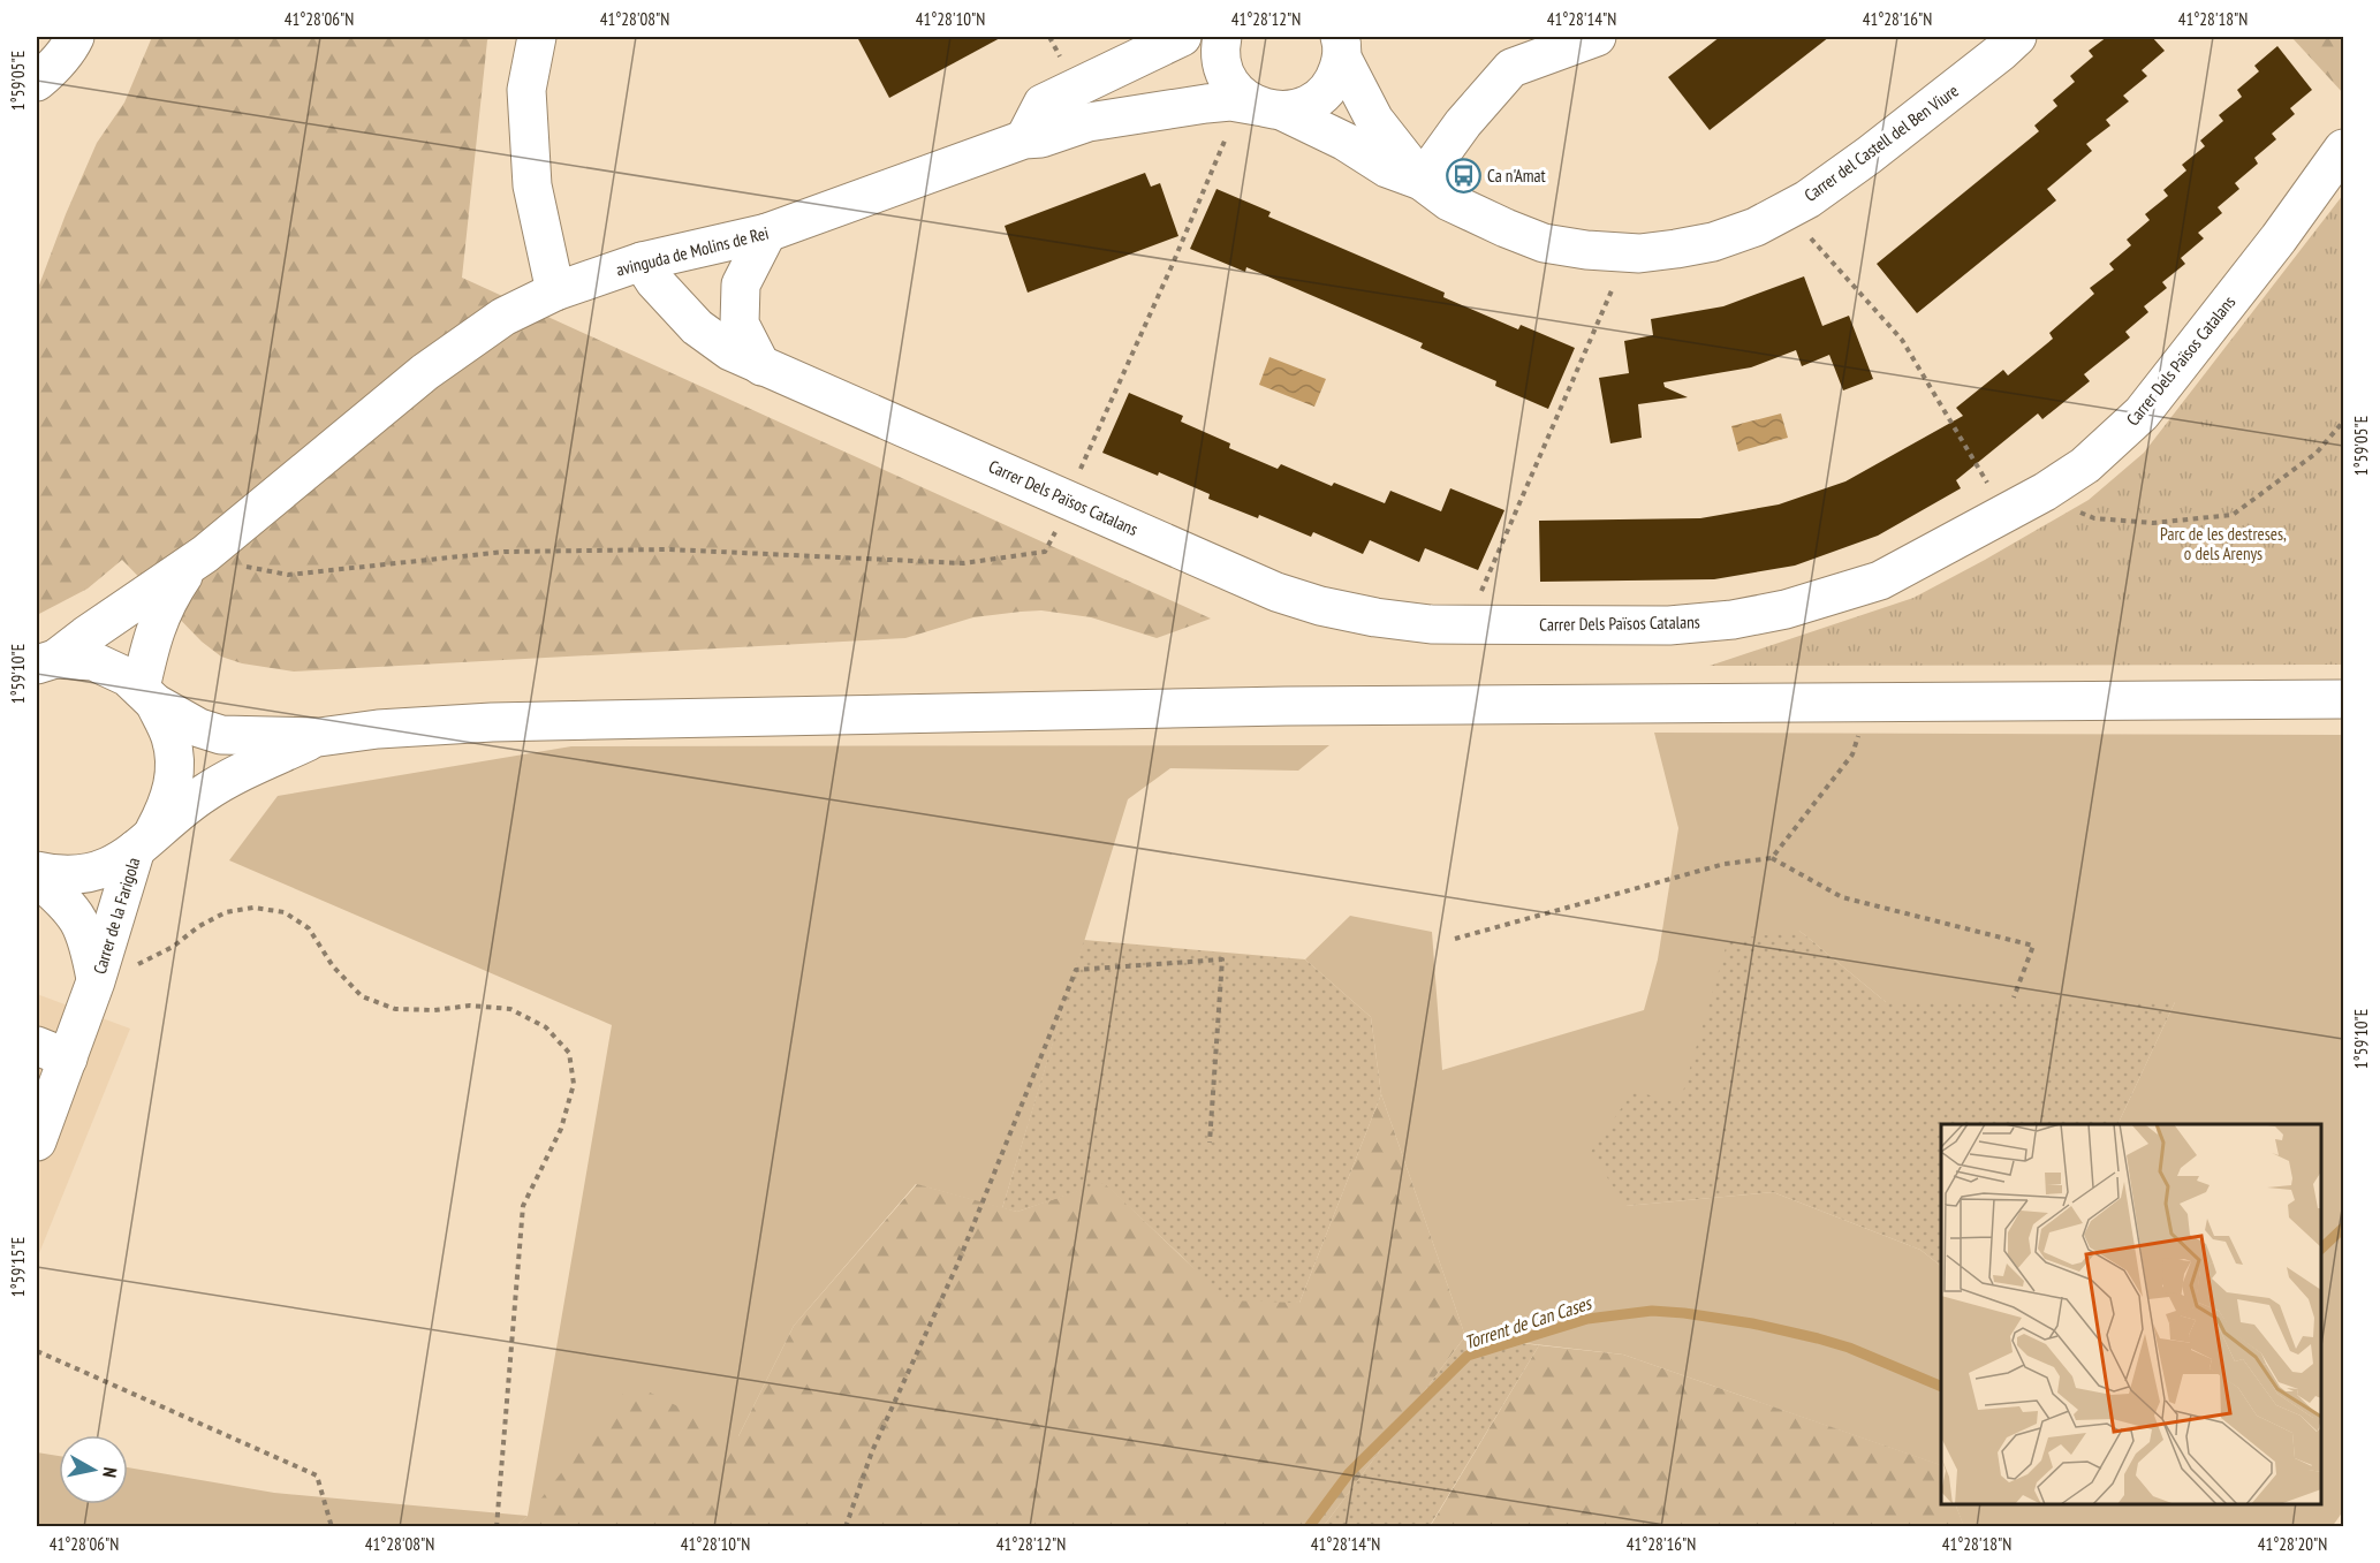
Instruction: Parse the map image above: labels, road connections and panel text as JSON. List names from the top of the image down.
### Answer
{
  "streets": {
    "street": [
      "Carrer del Castell del Ben Viure",
      "avinguda de Molins de Rei",
      "Carrer Dels Països Catalans",
      "Carrer de la Farigola"
    ]
  },
  "crossings": [
    ["Carrer del Castell del Ben Viure", "avinguda de Molins de Rei"],
    ["avinguda de Molins de Rei", "Carrer Dels Països Catalans"]
  ],
  "water": ["Torrent de Can Cases"],
  "parks": ["Parc de les destreses, o dels Arenys"],
  "places": {
    "bus stop": ["Ca n'Amat"]
  },
  "north": "right",
  "coordinates": [
    "41°28'06\"N",
    "41°28'08\"N",
    "41°28'10\"N",
    "41°28'12\"N",
    "41°28'14\"N",
    "41°28'16\"N",
    "41°28'18\"N",
    "1°59'05\"E",
    "1°59'10\"E",
    "1°59'15\"E",
    "41°28'20\"N"
  ]
}
